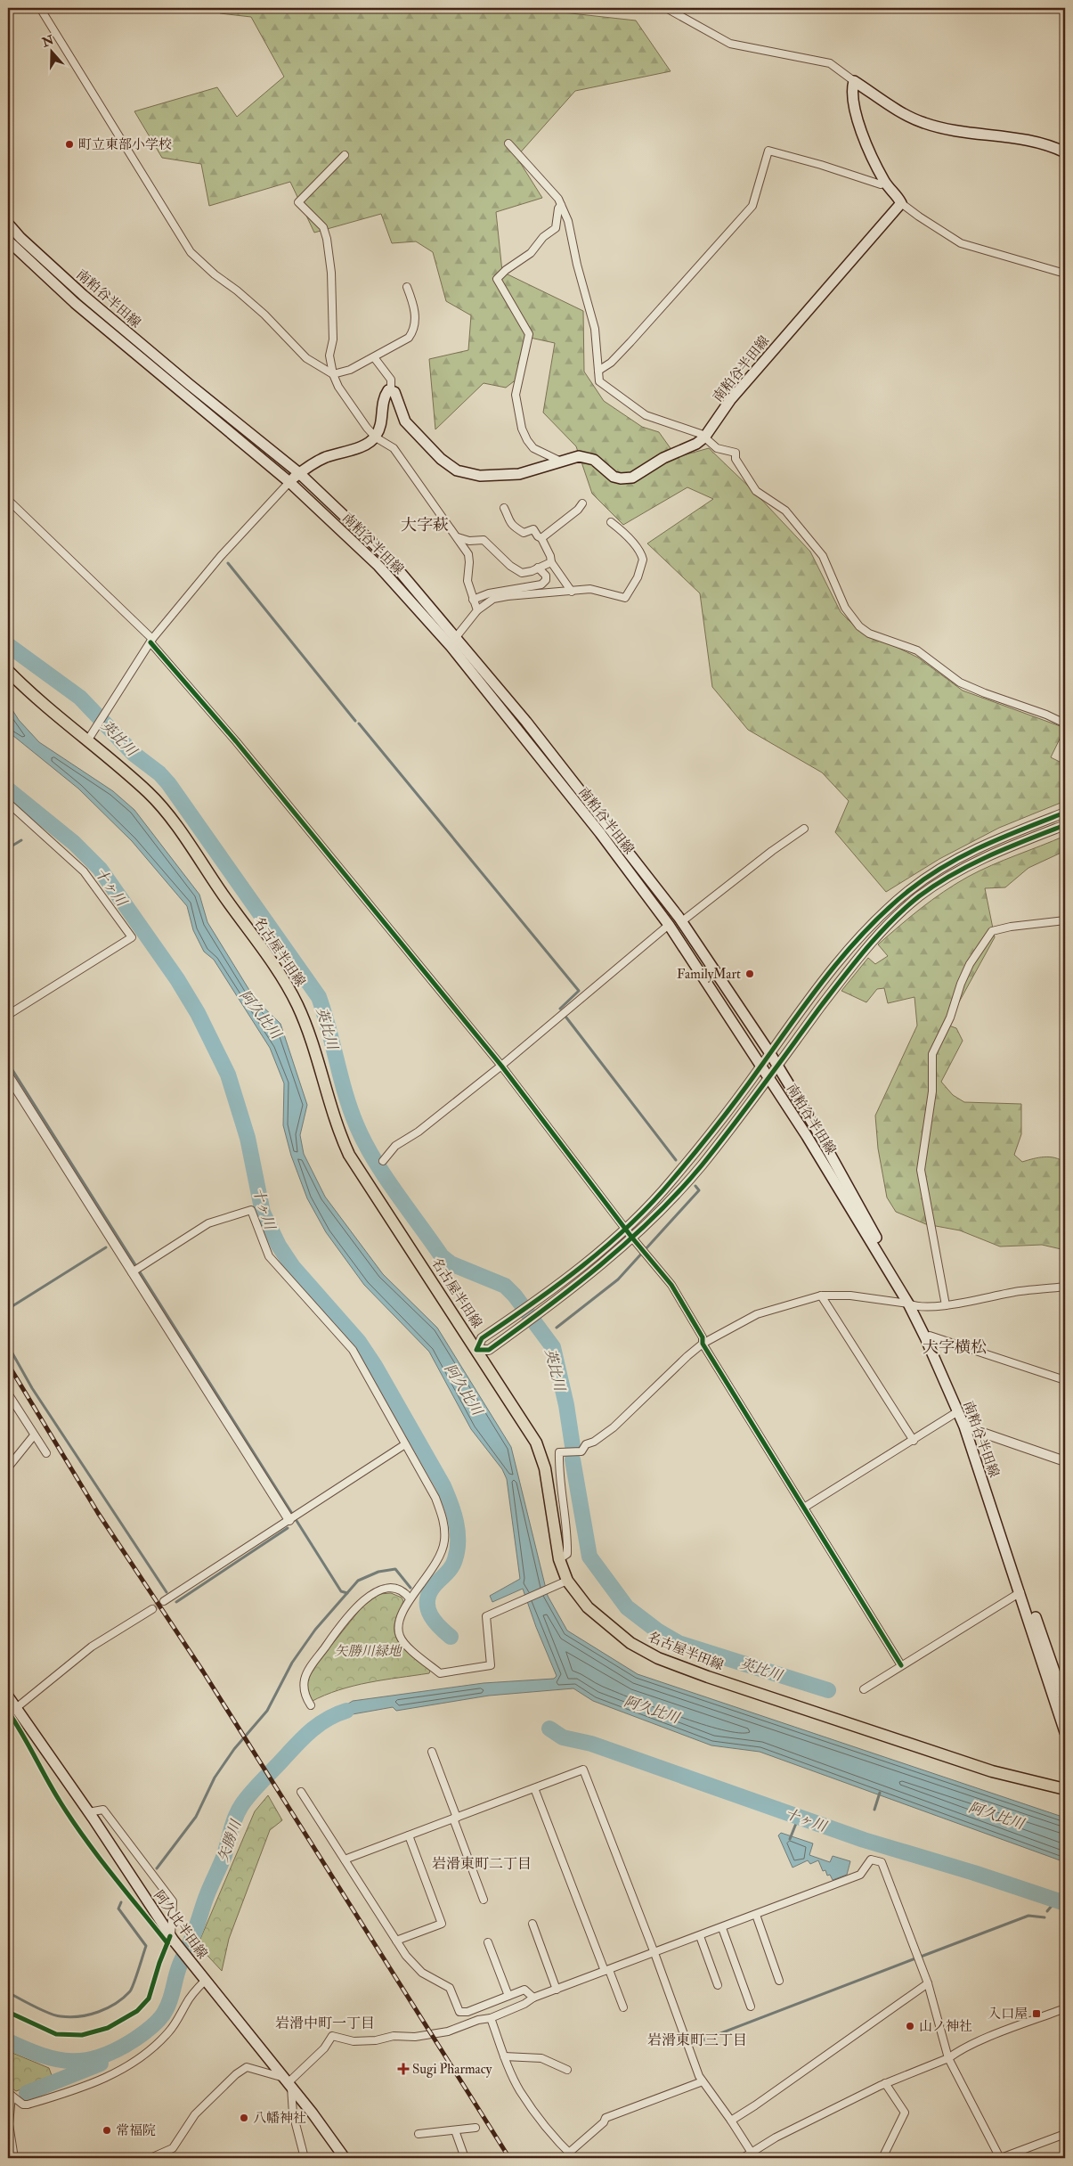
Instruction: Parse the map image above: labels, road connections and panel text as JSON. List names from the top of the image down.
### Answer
{
  "streets": {
    "main road": ["南粕谷半田線", "名古屋半田線", "阿久比半田線"]
  },
  "districts": [
    "大字萩",
    "大字横松",
    "岩滑東町二丁目",
    "岩滑中町一丁目",
    "岩滑東町三丁目"
  ],
  "water": [
    "英比川",
    "十ヶ川",
    "阿久比川",
    "矢勝川"
  ],
  "parks": ["矢勝川緑地"],
  "places": {
    "other": [
      "町立東部小学校",
      "FamilyMart",
      "山ノ神社",
      "八幡神社",
      "常福院"
    ],
    "transit": ["入口屋"],
    "health": ["Sugi Pharmacy"]
  },
  "north": "top"
}
